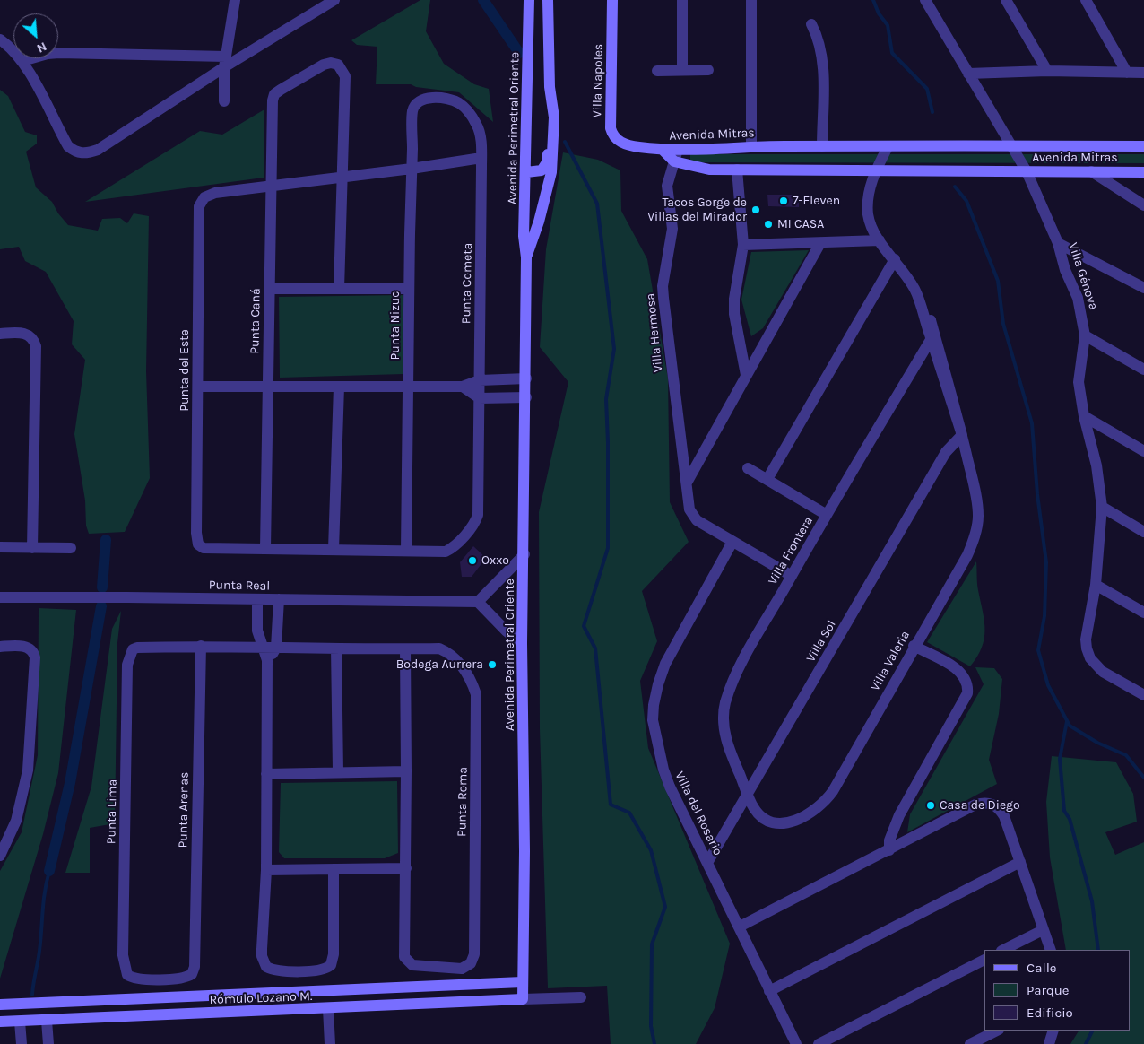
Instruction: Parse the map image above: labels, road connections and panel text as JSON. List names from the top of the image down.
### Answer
{
  "streets": {
    "street": [
      "Villa Napoles",
      "Avenida Perimetral Oriente",
      "Avenida Mitras",
      "Villa Génova",
      "Punta Cometa",
      "Punta Caná",
      "Punta Nizuc",
      "Villa Hermosa",
      "Punta del Este",
      "Villa Frontera",
      "Punta Real",
      "Villa Sol",
      "Villa Valeria",
      "Punta Roma",
      "Punta Arenas",
      "Punta Lima",
      "Villa del Rosario",
      "Rómulo Lozano M."
    ]
  },
  "crossings": [
    ["Villa Napoles", "Avenida Mitras"],
    ["Avenida Perimetral Oriente", "Rómulo Lozano M."],
    ["Avenida Mitras", "Villa Génova"],
    ["Avenida Mitras", "Villa Hermosa"],
    ["Avenida Mitras", "Villa Valeria"],
    ["Punta Cometa", "Punta Nizuc"],
    ["Punta Caná", "Punta del Este"],
    ["Villa Hermosa", "Villa del Rosario"],
    ["Villa Frontera", "Villa Sol"],
    ["Villa Frontera", "Villa Valeria"],
    ["Villa Sol", "Villa Valeria"],
    ["Villa Sol", "Villa del Rosario"],
    ["Punta Arenas", "Punta Lima"]
  ],
  "places": [
    "7-Eleven",
    "Tacos Gorge de Villas del Mirador",
    "MI CASA",
    "Oxxo",
    "Bodega Aurrera",
    "Casa de Diego"
  ],
  "legend": ["Calle", "Parque", "Edificio"],
  "north": "bottom right"
}
